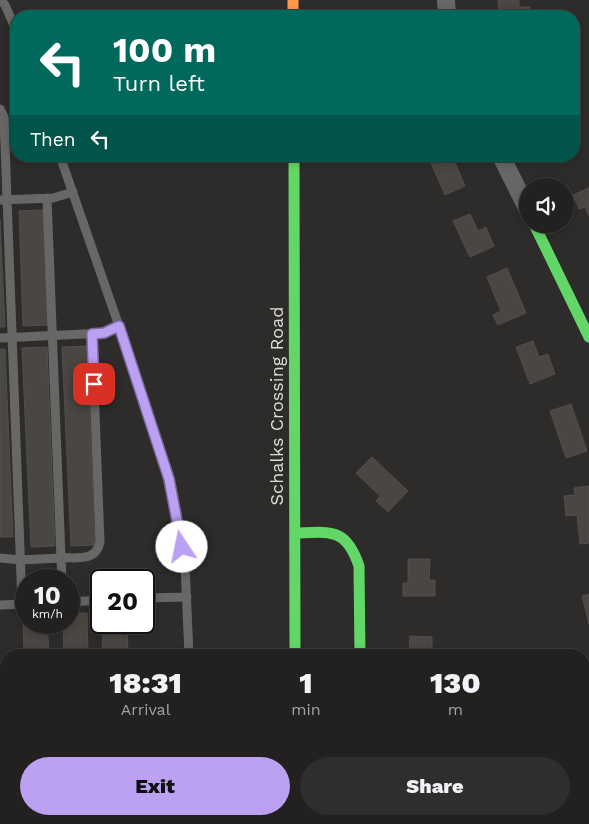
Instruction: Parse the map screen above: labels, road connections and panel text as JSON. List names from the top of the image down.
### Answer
{
  "streets": {
    "street": ["Schalks Crossing Road"]
  },
  "page": {
    "turn": ["100 m", "Turn left"],
    "then": "Then",
    "speed": "10 km/h",
    "limit": "20",
    "eta": [
      "18:31",
      "Arrival",
      "1",
      "min",
      "130",
      "m"
    ],
    "buttons": ["Exit", "Share"]
  }
}
